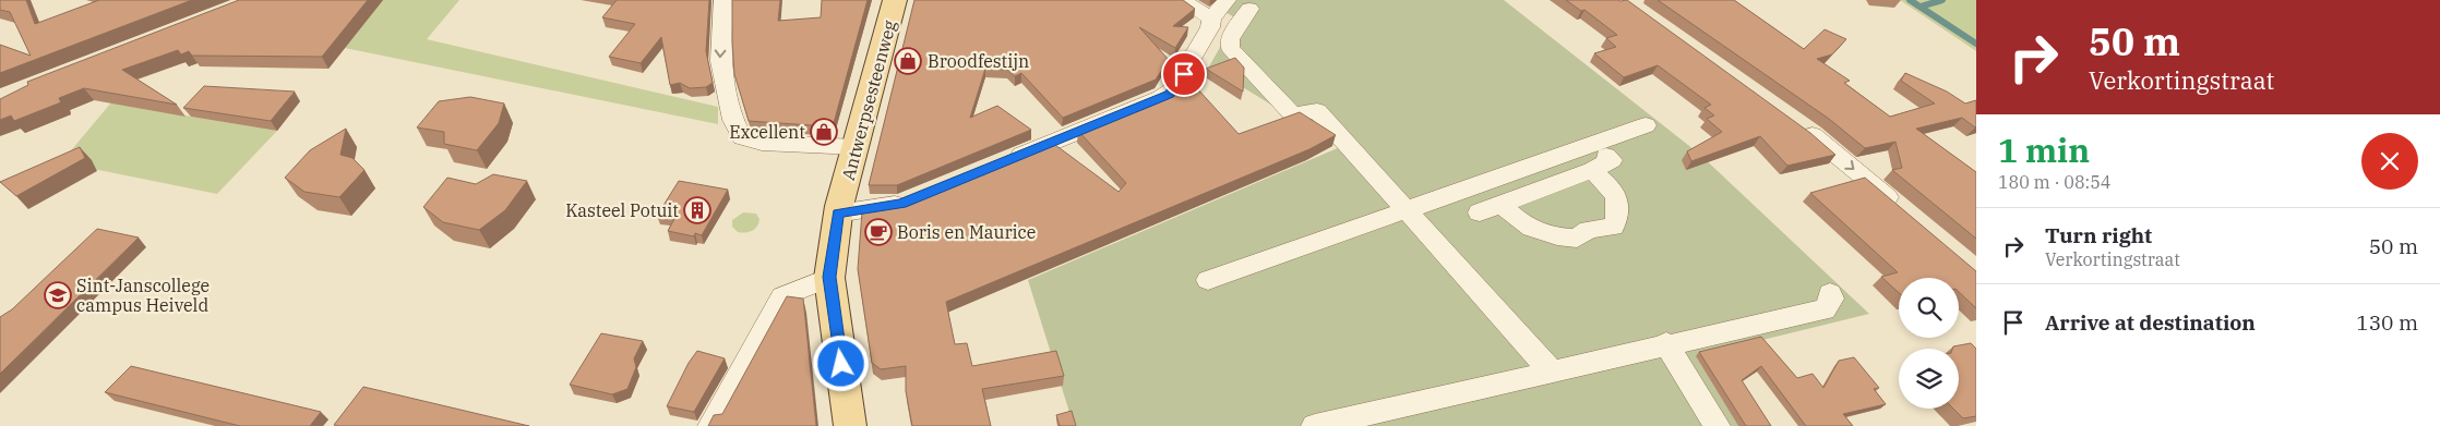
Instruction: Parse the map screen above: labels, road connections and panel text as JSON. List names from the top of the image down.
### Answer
{
  "streets": {
    "main road": ["Antwerpsesteenweg"]
  },
  "places": {
    "shop": ["Broodfestijn", "Excellent"],
    "building": ["Kasteel Potuit"],
    "cafe": ["Boris en Maurice"],
    "school or university": ["Sint-Janscollege campus Heiveld"]
  },
  "page": {
    "turn": ["50 m", "Verkortingstraat"],
    "heading": ["1 min", "180 m · 08:54"],
    "list": [
      {
        "name": "Turn right",
        "note": "Verkortingstraat",
        "value": "50 m"
      },
      {
        "name": "Arrive at destination",
        "value": "130 m"
      }
    ]
  }
}
